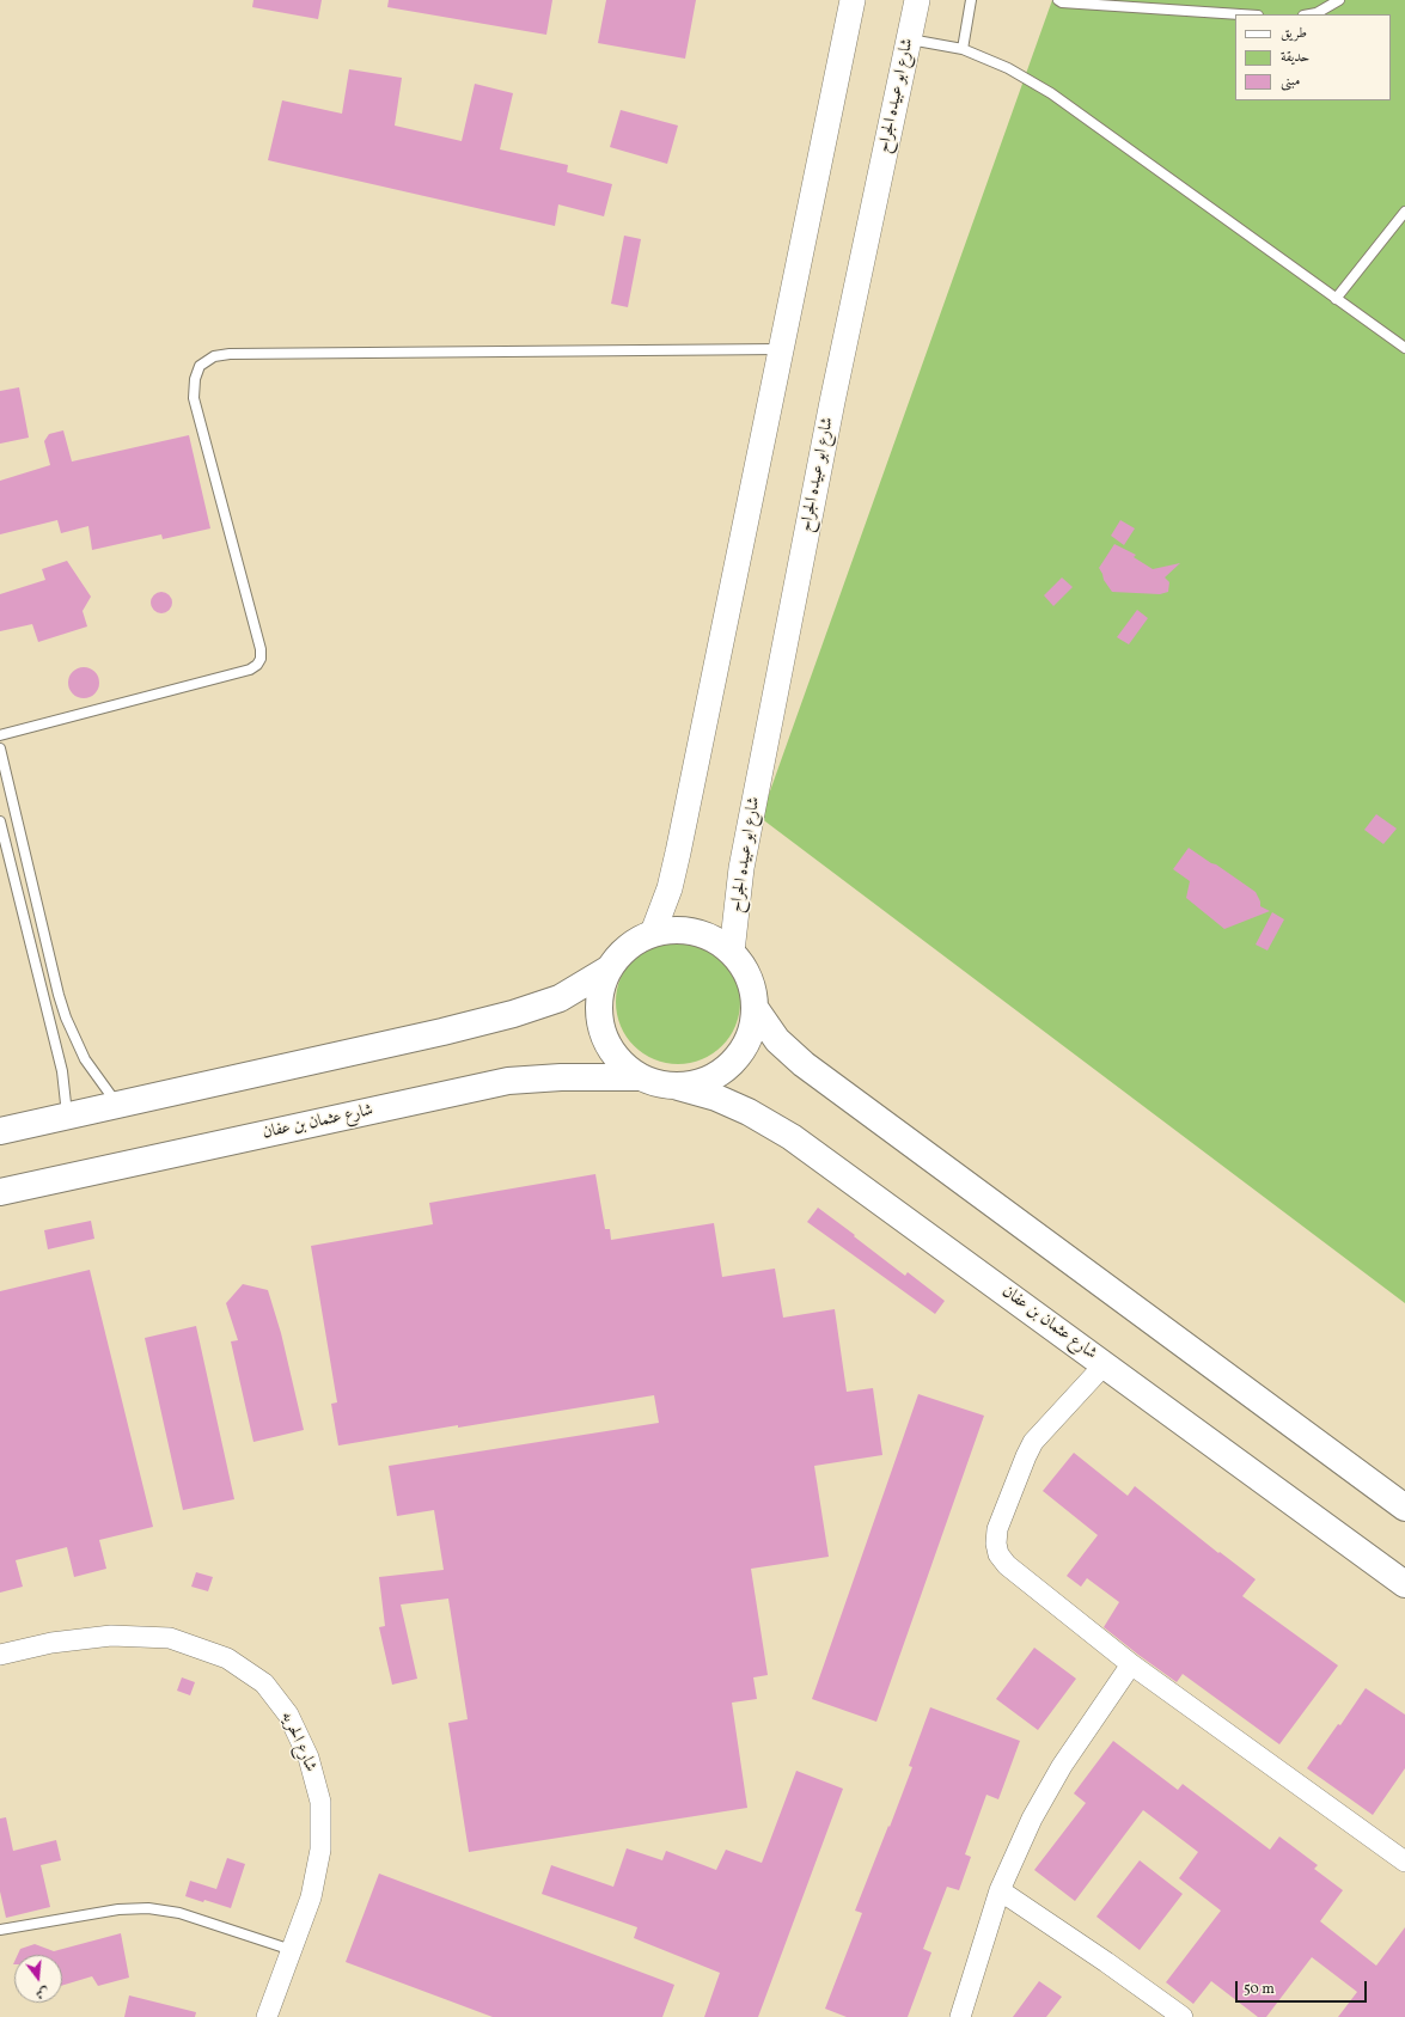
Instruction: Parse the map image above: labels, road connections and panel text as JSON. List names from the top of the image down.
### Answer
{
  "streets": {
    "main road": ["شارع عثمان بن عفان"],
    "street": ["شارع ابو عبيده الجراح", "شارع الحريه"]
  },
  "crossings": [
    ["شارع ابو عبيده الجراح", "شارع عثمان بن عفان"]
  ],
  "legend": ["طريق", "حديقة", "مبنى"],
  "scale_bar": "50 m",
  "north": "bottom"
}
